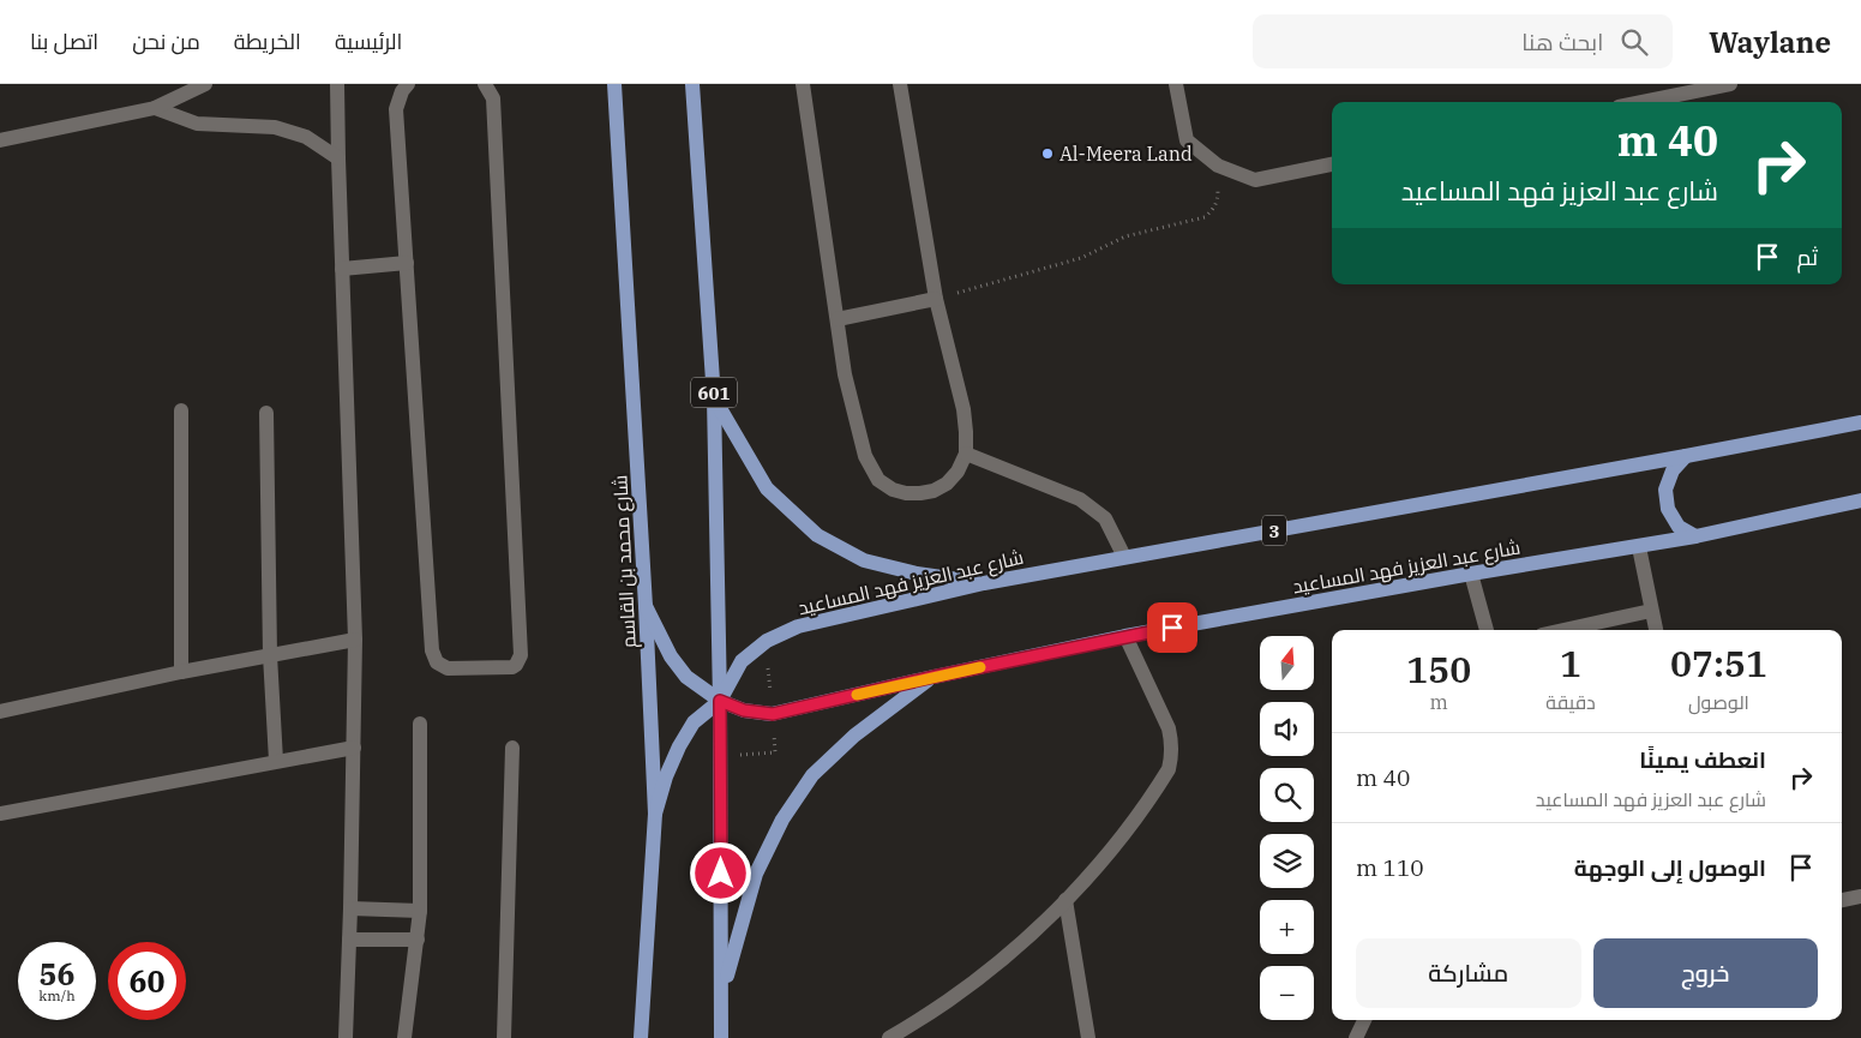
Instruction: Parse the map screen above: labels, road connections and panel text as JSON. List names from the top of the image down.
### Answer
{
  "streets": {
    "main road": [
      "601",
      "3",
      "شارع محمد بن القاسم",
      "شارع عبد العزيز فهد المساعيد"
    ]
  },
  "crossings": [
    ["601", "شارع عبد العزيز فهد المساعيد"]
  ],
  "places": ["Al-Meera Land"],
  "north": "top",
  "page": {
    "header": "Waylane",
    "search": "ابحث هنا",
    "nav": [
      "الرئيسية",
      "الخريطة",
      "من نحن",
      "اتصل بنا"
    ],
    "turn": ["40 m", "شارع عبد العزيز فهد المساعيد"],
    "then": "ثم",
    "eta": [
      "07:51",
      "الوصول",
      "1",
      "دقيقة",
      "150",
      "m"
    ],
    "map_buttons": ["+", "−"],
    "list": [
      {
        "name": "انعطف يمينًا",
        "note": "شارع عبد العزيز فهد المساعيد",
        "value": "40 m"
      },
      {
        "name": "الوصول إلى الوجهة",
        "value": "110 m"
      }
    ],
    "buttons": ["خروج", "مشاركة"],
    "speed": "56 km/h",
    "limit": "60"
  }
}
